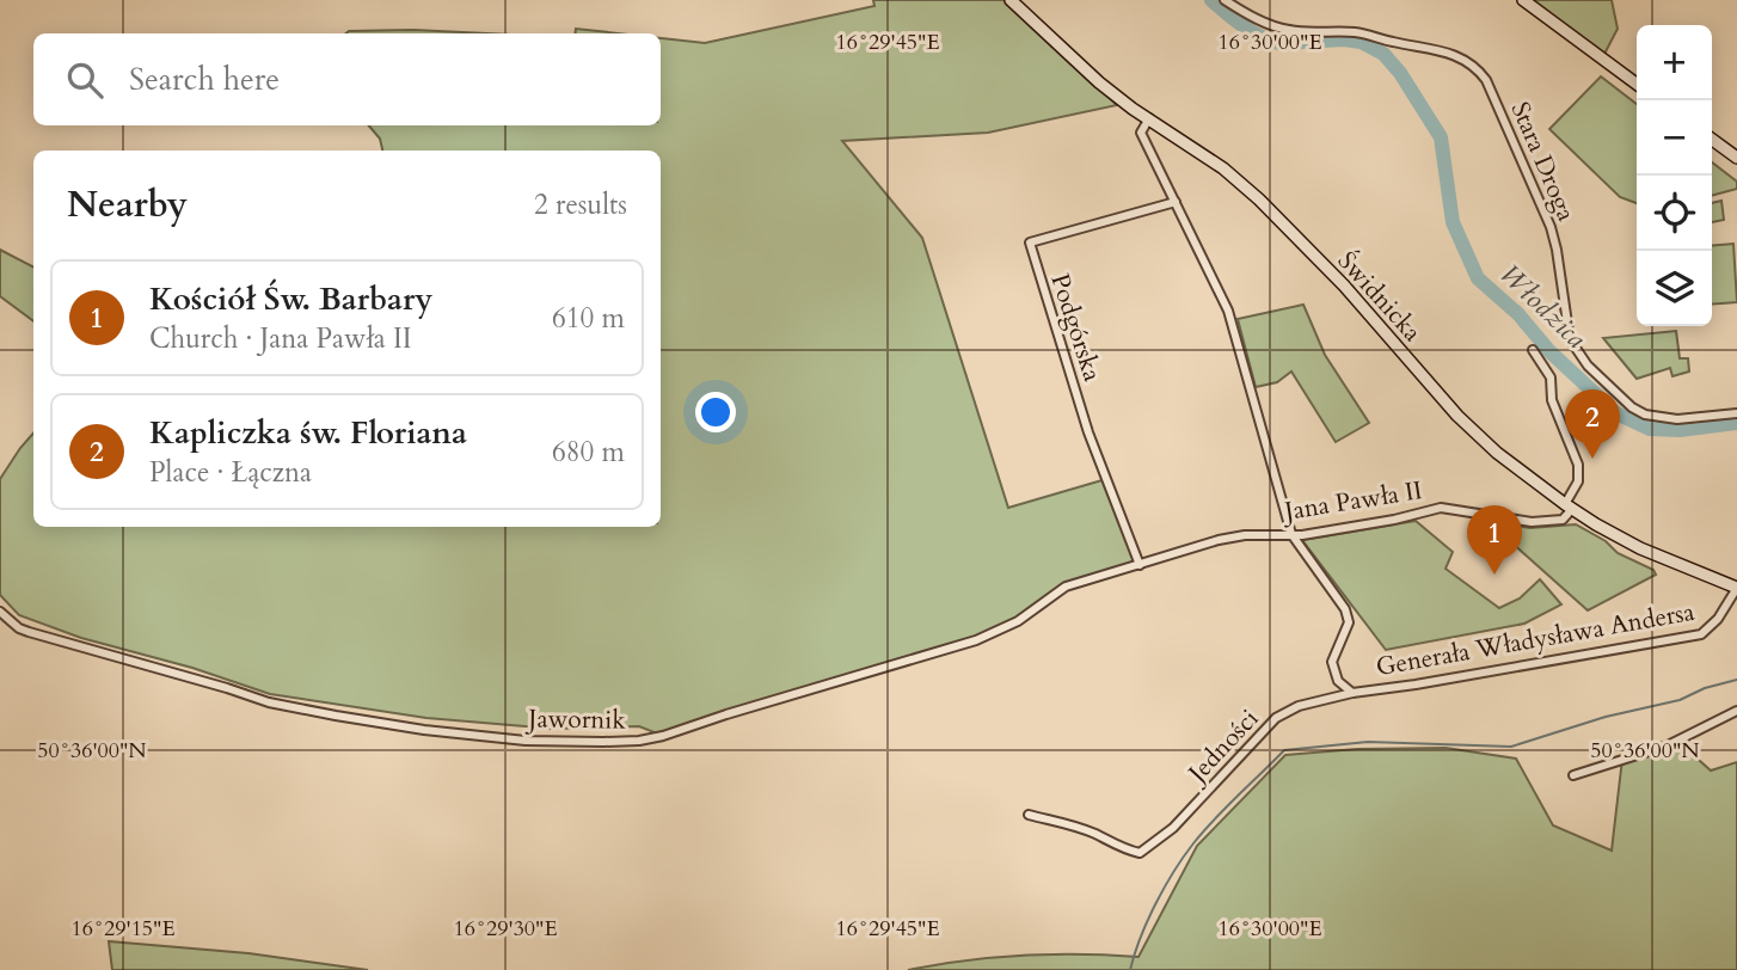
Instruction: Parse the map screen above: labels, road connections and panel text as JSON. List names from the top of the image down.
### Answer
{
  "streets": {
    "street": [
      "Stara Droga",
      "Świdnicka",
      "Podgórska",
      "Jana Pawła II",
      "Generała Władysława Andersa",
      "Jawornik",
      "Jedności"
    ]
  },
  "crossings": [
    ["Świdnicka", "Jana Pawła II"],
    ["Świdnicka", "Generała Władysława Andersa"],
    ["Podgórska", "Jana Pawła II"],
    ["Podgórska", "Generała Władysława Andersa"],
    ["Podgórska", "Jawornik"],
    ["Jana Pawła II", "Generała Władysława Andersa"],
    ["Jana Pawła II", "Jawornik"],
    ["Generała Władysława Andersa", "Jedności"]
  ],
  "water": ["Włodzica"],
  "page": {
    "map_buttons": ["+", "−"],
    "search": "Search here",
    "heading": ["Nearby", "2 results"],
    "list": [
      {
        "mark": "1",
        "name": "Kościół Św. Barbary",
        "note": "Church · Jana Pawła II",
        "value": "610 m"
      },
      {
        "mark": "2",
        "name": "Kapliczka św. Floriana",
        "note": "Place · Łączna",
        "value": "680 m"
      }
    ],
    "pins": ["2", "1"]
  },
  "coordinates": [
    "16°29'45\"E",
    "16°30'00\"E",
    "50°36'00\"N",
    "16°29'15\"E",
    "16°29'30\"E"
  ]
}
